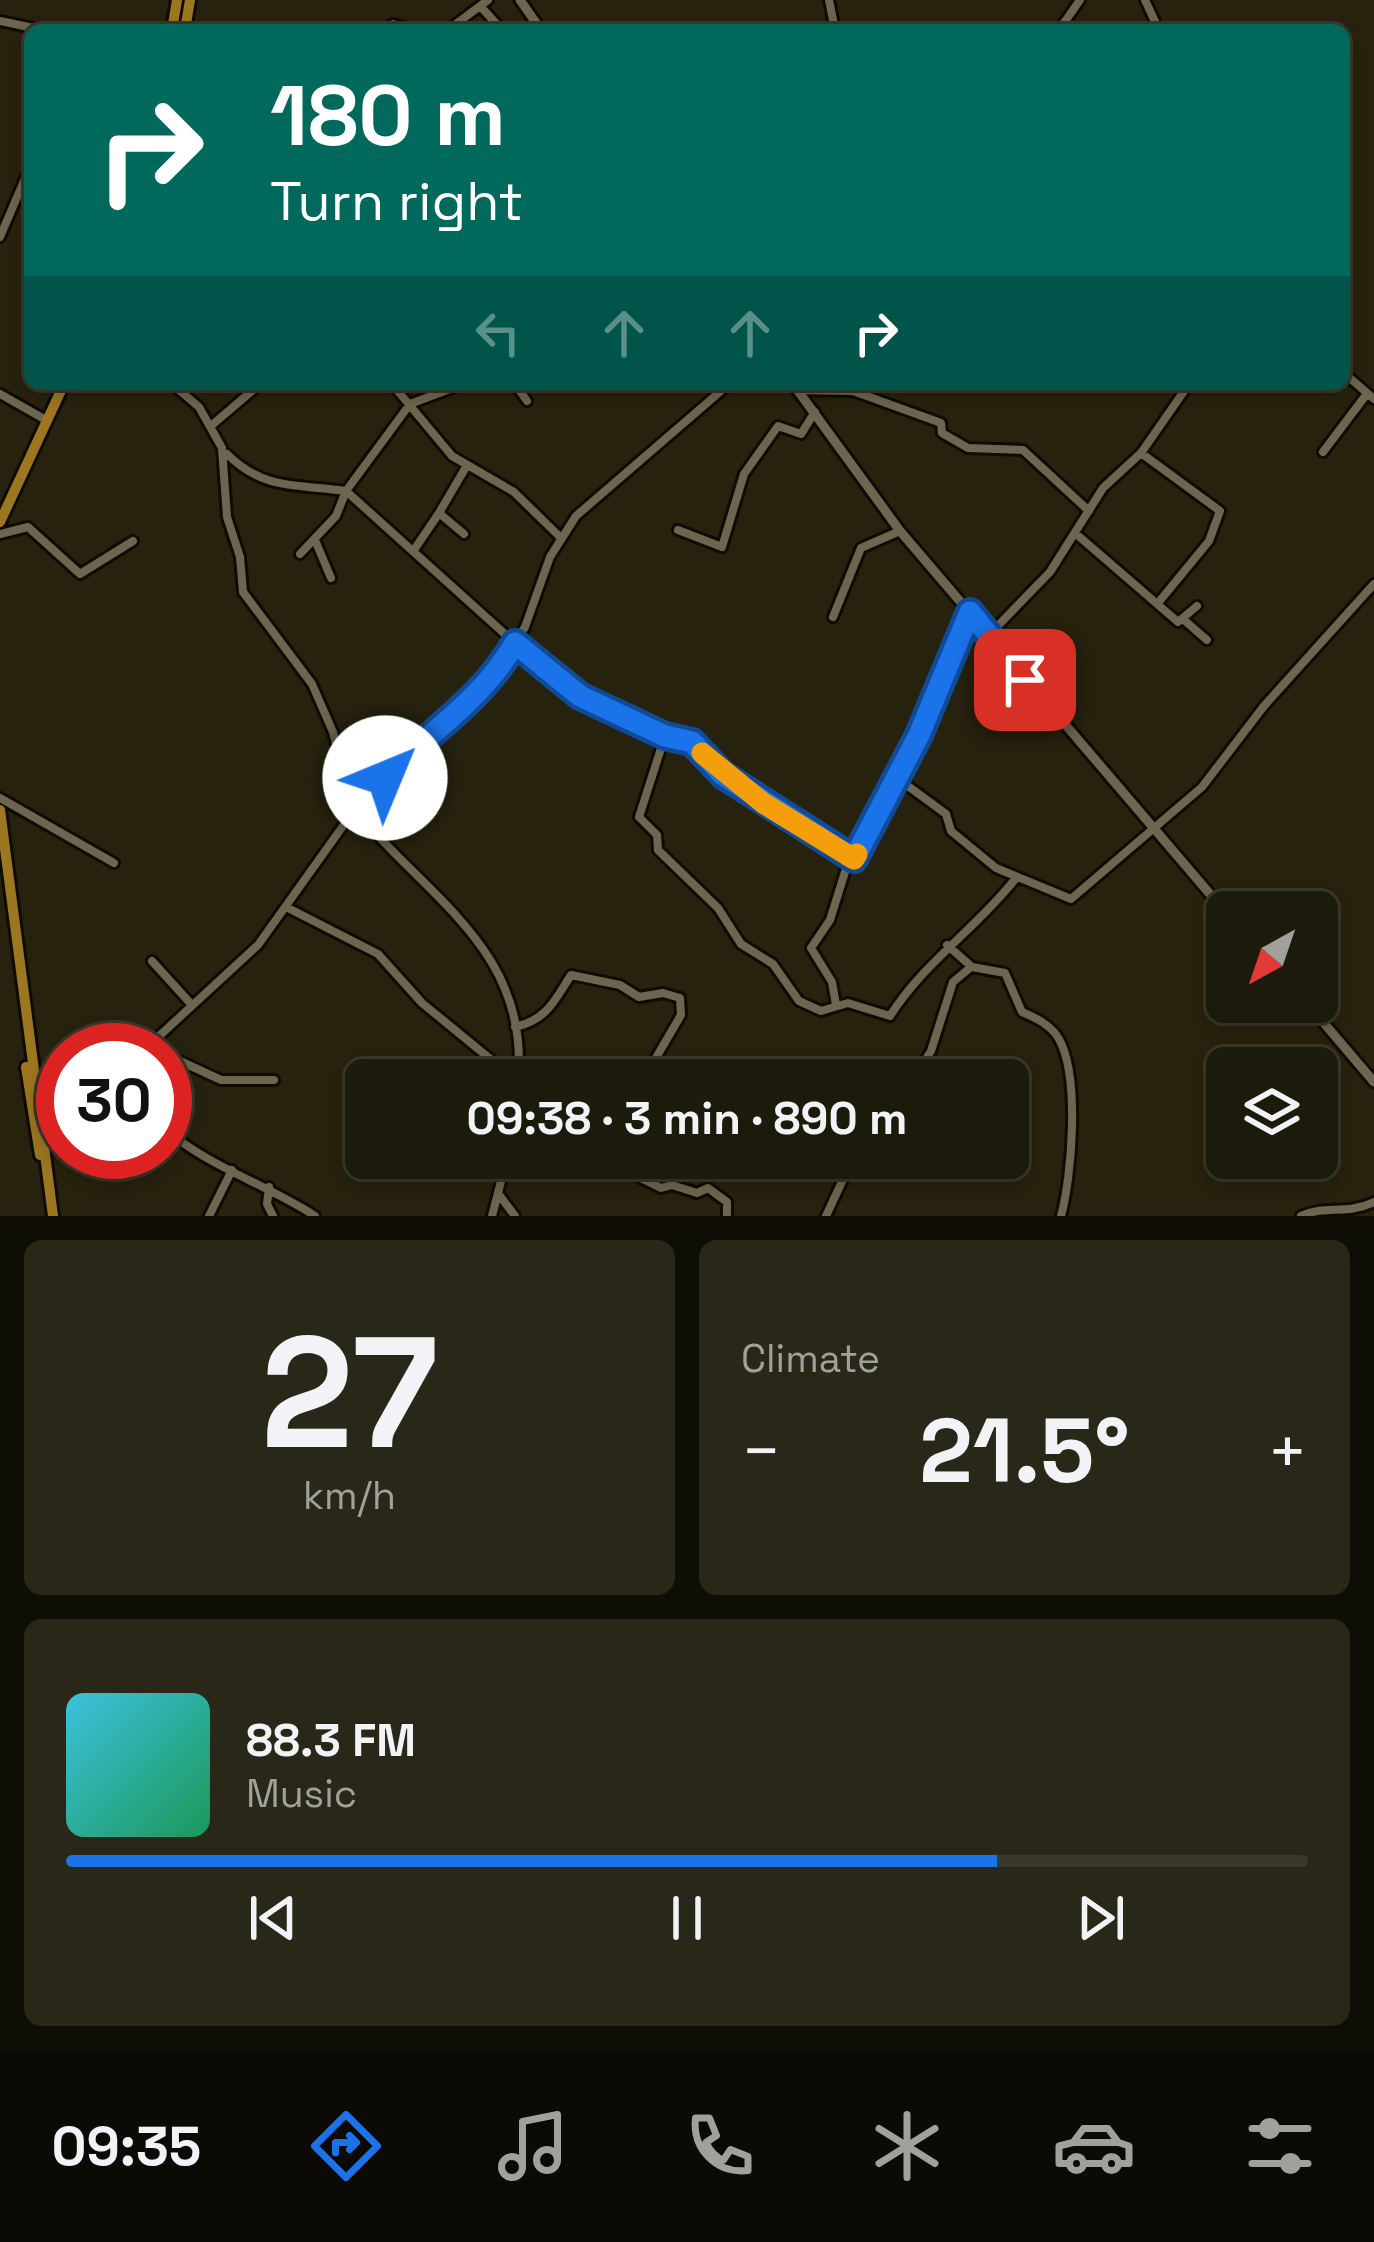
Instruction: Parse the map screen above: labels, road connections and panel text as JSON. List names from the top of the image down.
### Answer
{
  "north": "bottom left",
  "page": {
    "turn": ["180 m", "Turn right"],
    "limit": "30",
    "trip": "09:38 · 3 min · 890 m",
    "tile": [
      ["27", "km/h"],
      "Climate"
    ],
    "heat": ["−", "21.5°", "+"],
    "song": ["88.3 FM", "Music"],
    "tabs": "09:35"
  }
}
